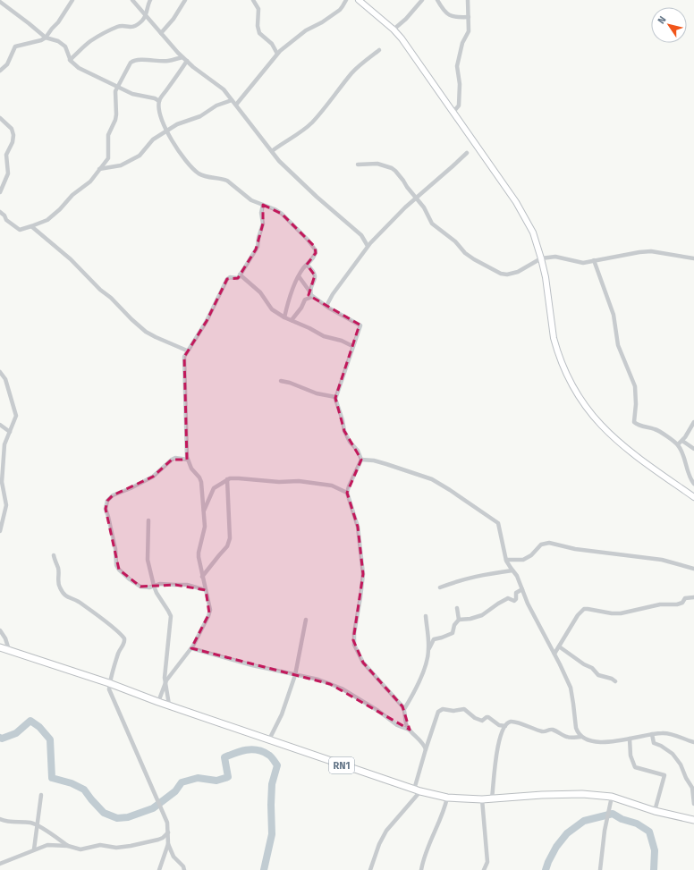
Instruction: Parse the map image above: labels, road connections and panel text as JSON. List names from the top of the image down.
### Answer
{
  "streets": {
    "highway": ["RN1"]
  },
  "north": "top left"
}
